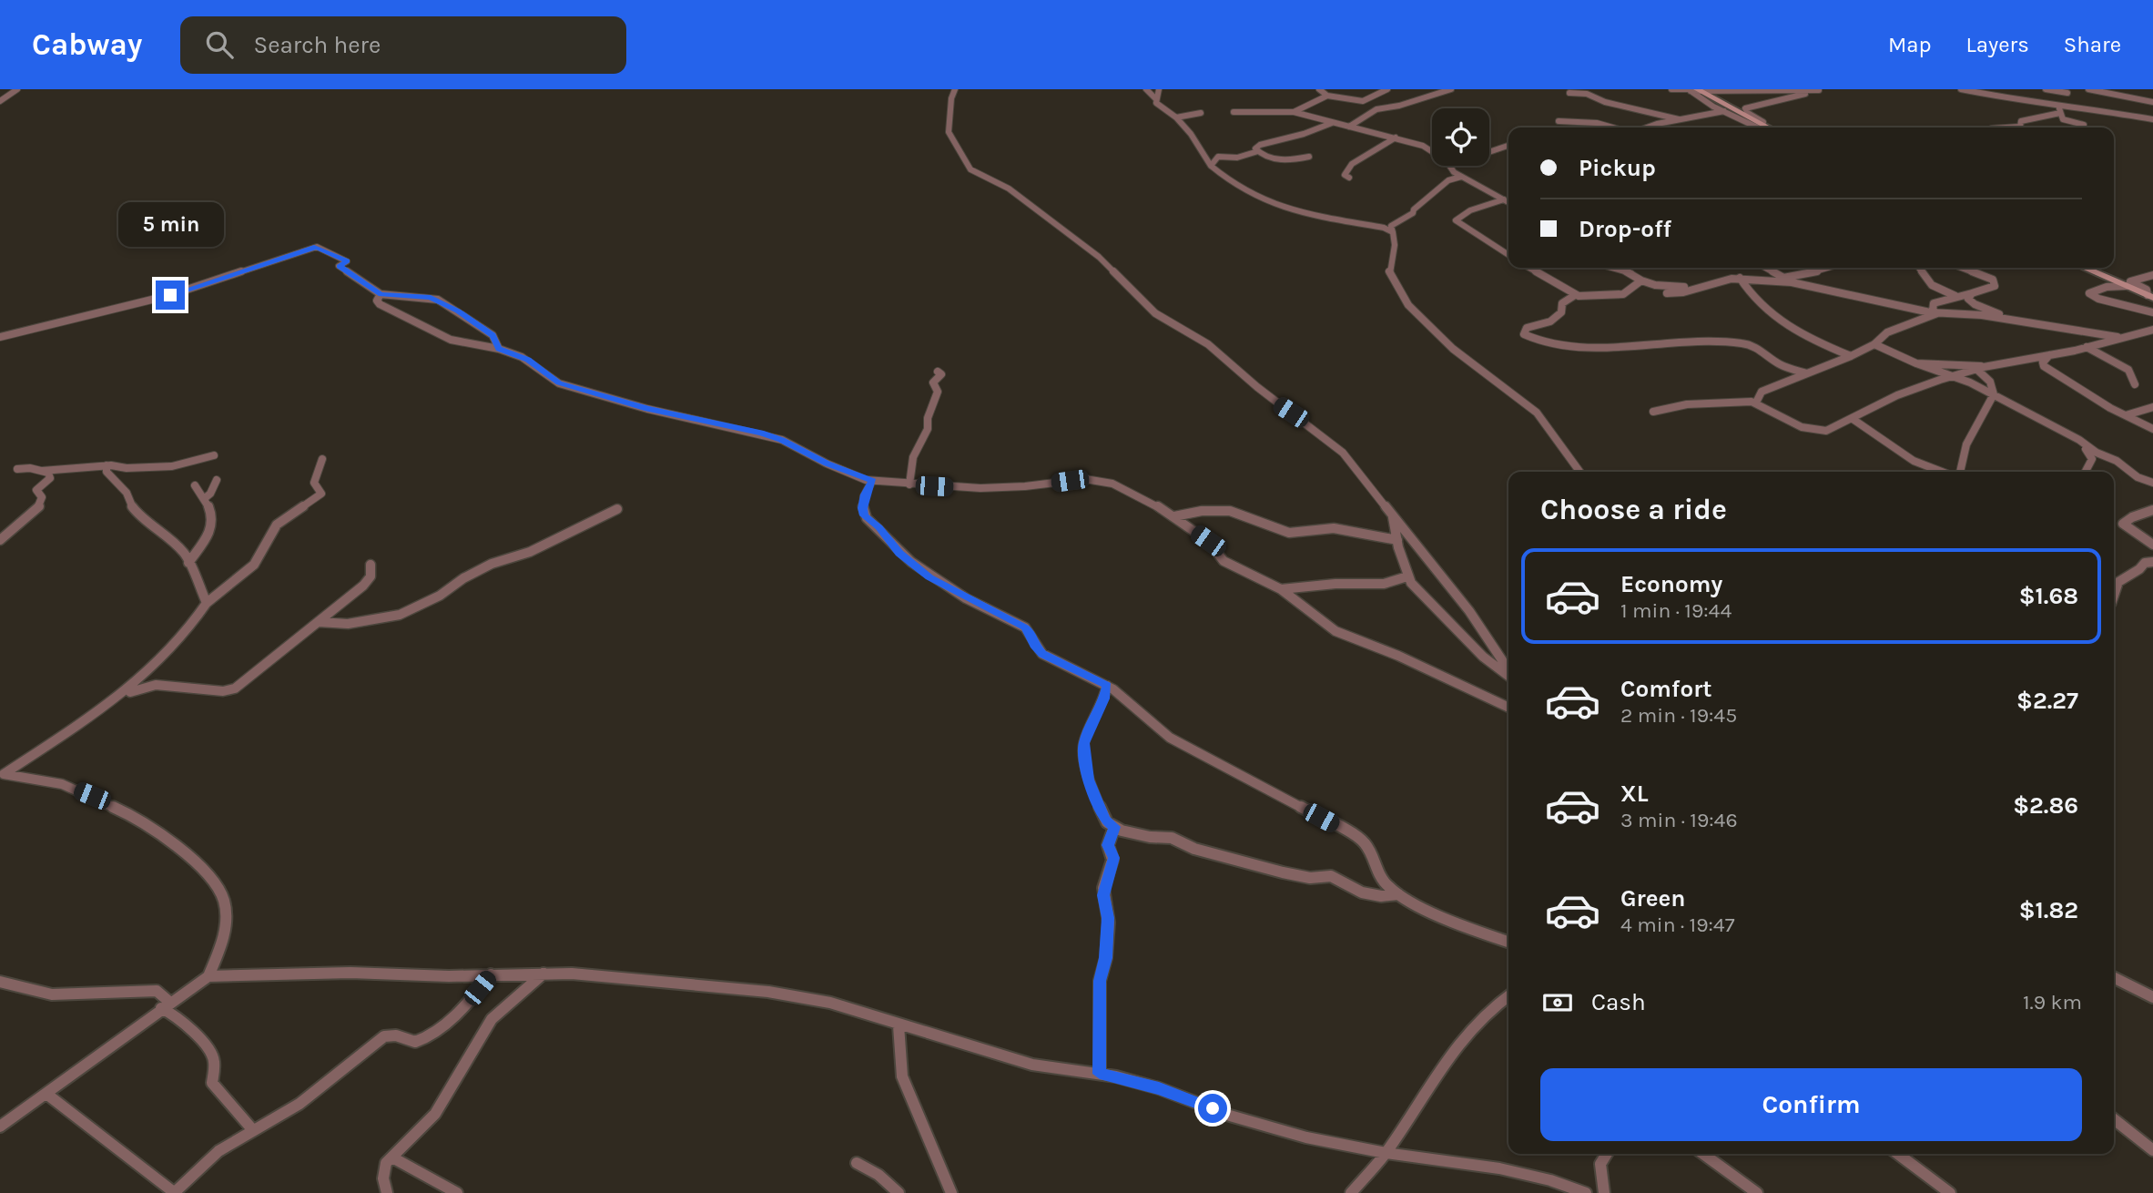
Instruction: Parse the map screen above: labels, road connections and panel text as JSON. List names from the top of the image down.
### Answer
{
  "page": {
    "header": "Cabway",
    "search": "Search here",
    "nav": ["Map", "Layers", "Share"],
    "banner": ["Pickup", "Drop-off"],
    "bubble": "5 min",
    "heading": "Choose a ride",
    "list": [
      {
        "name": "Economy",
        "note": "1 min · 19:44",
        "value": "$1.68"
      },
      {
        "name": "Comfort",
        "note": "2 min · 19:45",
        "value": "$2.27"
      },
      {
        "name": "XL",
        "note": "3 min · 19:46",
        "value": "$2.86"
      },
      {
        "name": "Green",
        "note": "4 min · 19:47",
        "value": "$1.82"
      }
    ],
    "pay": ["Cash", "1.9 km"],
    "buttons": "Confirm"
  }
}
